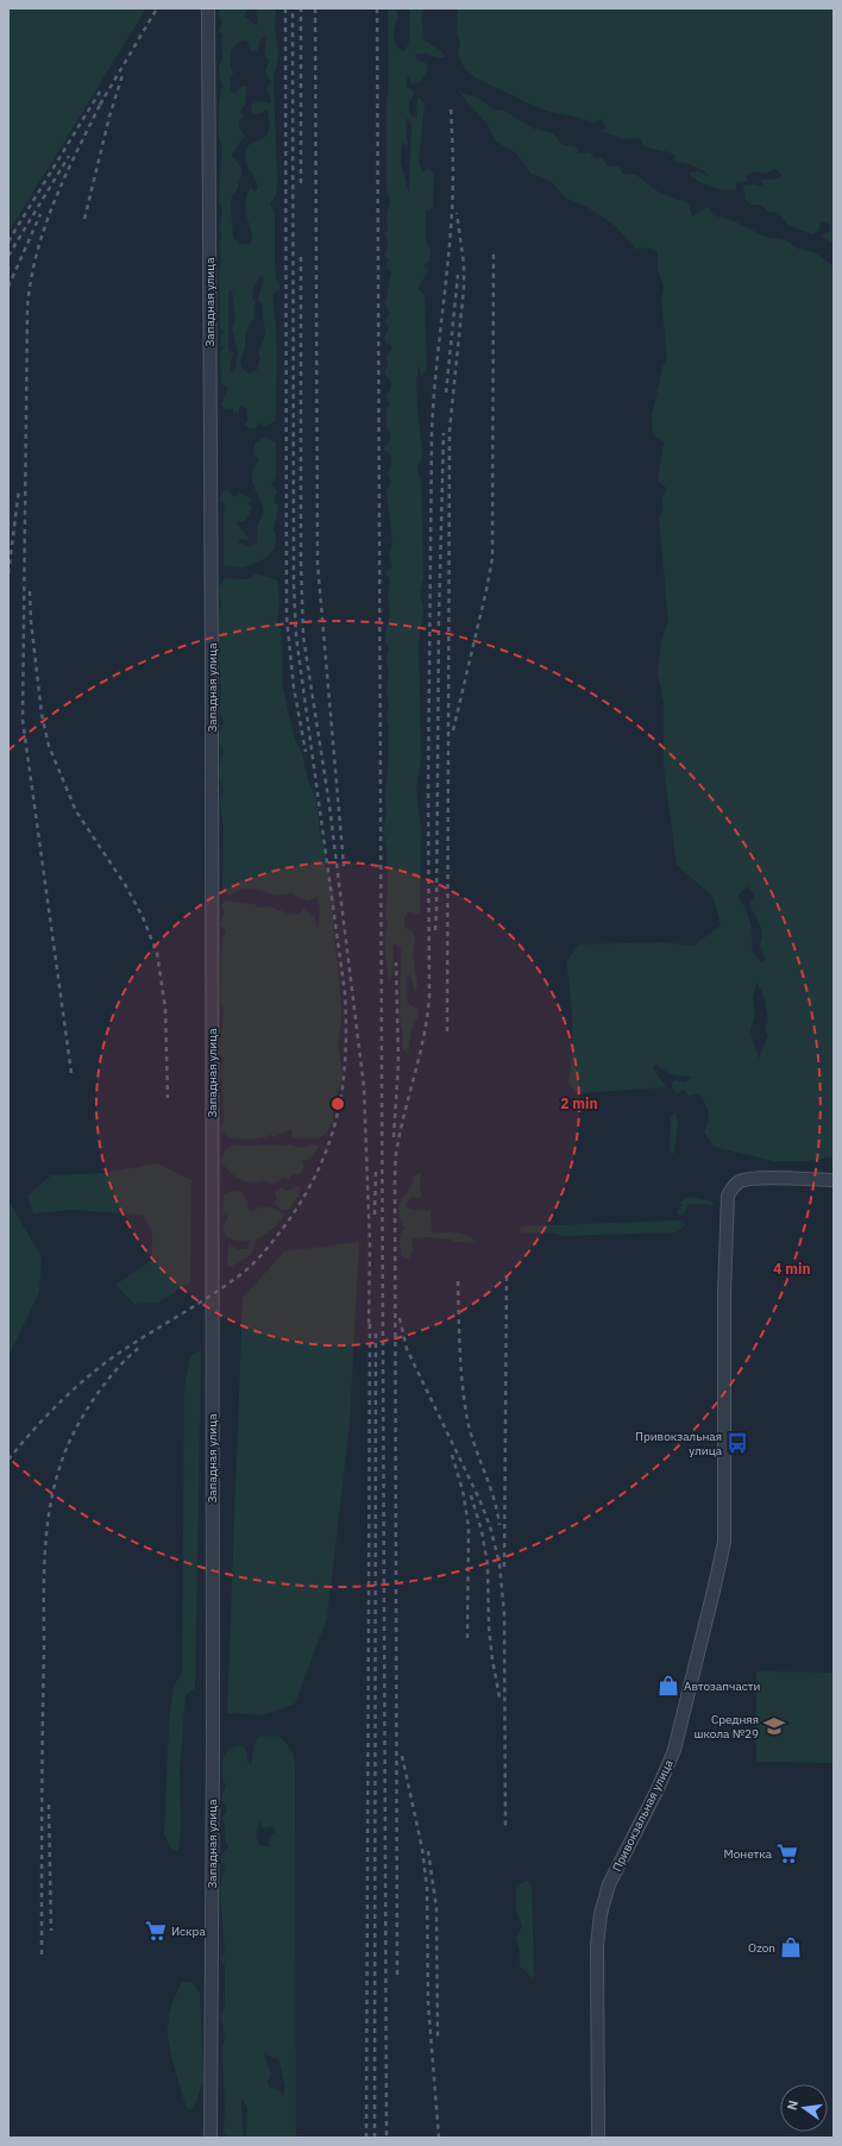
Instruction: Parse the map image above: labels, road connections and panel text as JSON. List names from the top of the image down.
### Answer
{
  "streets": {
    "street": ["Западная улица", "Привокзальная улица"]
  },
  "places": {
    "bus stop": ["Привокзальная улица"],
    "shop": ["Автозапчасти", "Ozon"],
    "school or university": ["Средняя школа №29"],
    "supermarket": ["Монетка", "Искра"]
  },
  "north": "left",
  "rings": ["2 min", "4 min"]
}
